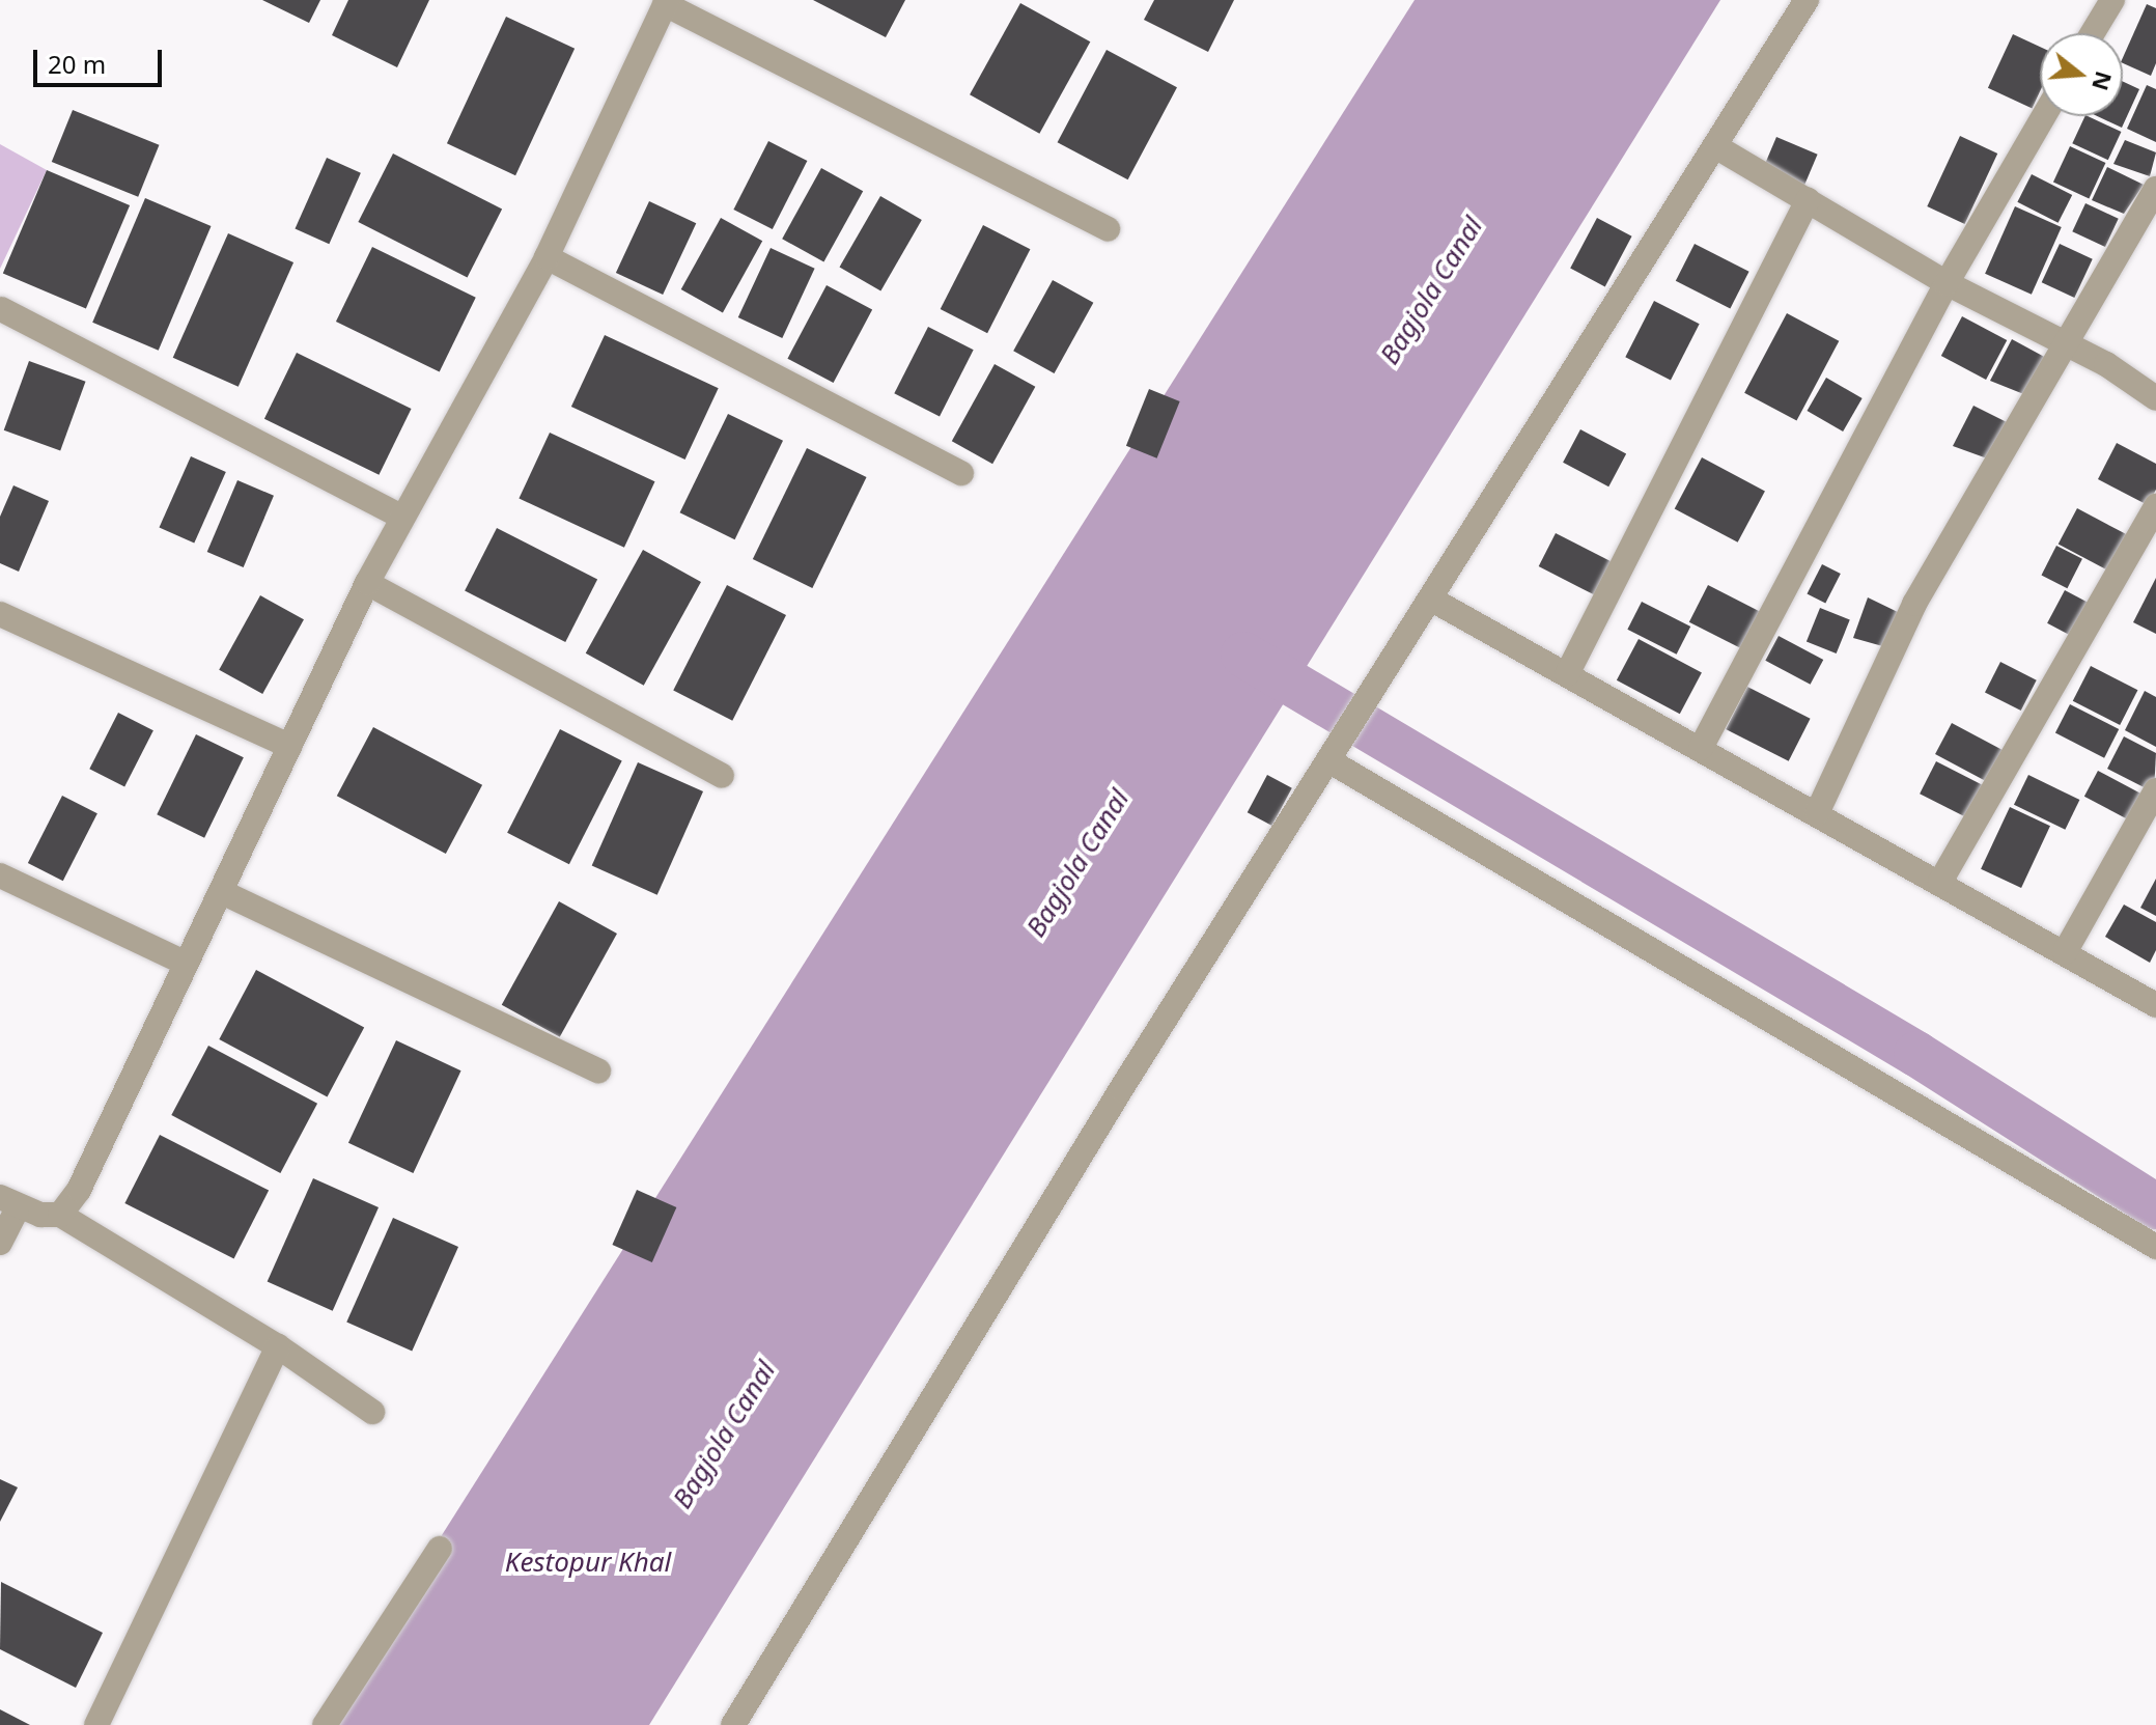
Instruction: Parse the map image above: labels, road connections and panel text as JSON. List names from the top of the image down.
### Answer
{
  "water": ["Bagjola Canal", "Kestopur Khal"],
  "scale_bar": "20 m",
  "north": "right"
}
